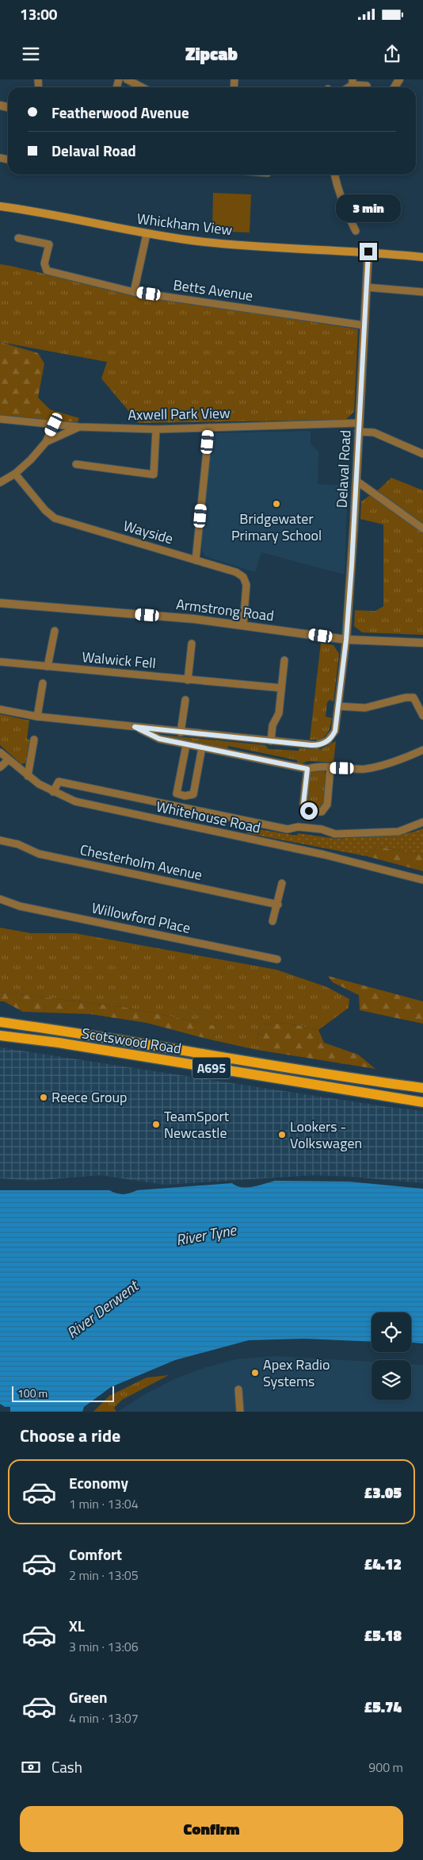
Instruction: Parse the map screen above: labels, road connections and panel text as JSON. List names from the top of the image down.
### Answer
{
  "streets": {
    "main road": ["Whickham View", "Scotswood Road", "A695"],
    "street": [
      "Betts Avenue",
      "Axwell Park View",
      "Delaval Road",
      "Wayside",
      "Armstrong Road",
      "Walwick Fell",
      "Whitehouse Road",
      "Chesterholm Avenue",
      "Willowford Place"
    ]
  },
  "crossings": [
    ["Whickham View", "Delaval Road"],
    ["Betts Avenue", "Delaval Road"],
    ["Axwell Park View", "Delaval Road"],
    ["Delaval Road", "Armstrong Road"],
    ["Wayside", "Armstrong Road"]
  ],
  "water": ["River Tyne", "River Derwent"],
  "places": [
    "Bridgewater Primary School",
    "Reece Group",
    "TeamSport Newcastle",
    "Lookers - Volkswagen",
    "Apex Radio Systems"
  ],
  "scale_bar": "100 m",
  "page": {
    "status": "13:00",
    "header": "Zipcab",
    "banner": ["Featherwood Avenue", "Delaval Road"],
    "bubble": "3 min",
    "scale": "100 m",
    "heading": "Choose a ride",
    "list": [
      {
        "name": "Economy",
        "note": "1 min · 13:04",
        "value": "£3.05"
      },
      {
        "name": "Comfort",
        "note": "2 min · 13:05",
        "value": "£4.12"
      },
      {
        "name": "XL",
        "note": "3 min · 13:06",
        "value": "£5.18"
      },
      {
        "name": "Green",
        "note": "4 min · 13:07",
        "value": "£5.74"
      }
    ],
    "pay": ["Cash", "900 m"],
    "buttons": "Confirm"
  }
}
